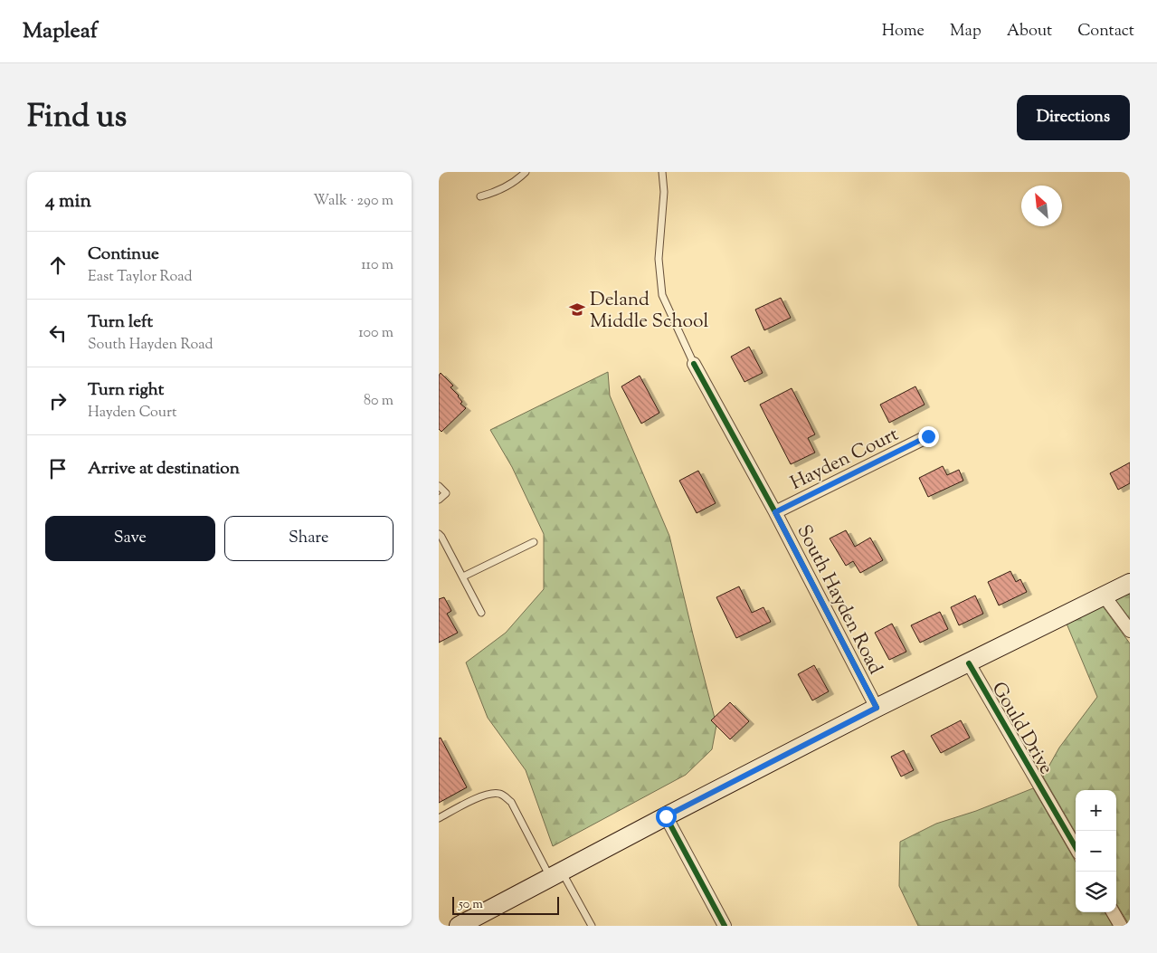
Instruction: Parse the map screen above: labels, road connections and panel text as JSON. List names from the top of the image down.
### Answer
{
  "streets": {
    "street": ["Hayden Court", "South Hayden Road", "Gould Drive"]
  },
  "crossings": [
    ["Hayden Court", "South Hayden Road"]
  ],
  "places": {
    "school or university": ["Deland Middle School"]
  },
  "scale_bar": "50 m",
  "north": "top left",
  "page": {
    "header": "Mapleaf",
    "nav": [
      "Home",
      "Map",
      "About",
      "Contact"
    ],
    "title": "Find us",
    "buttons": [
      "Directions",
      ["Save", "Share"]
    ],
    "heading": ["4 min", "Walk · 290 m"],
    "list": [
      ["Continue", "East Taylor Road", "110 m"],
      ["Turn left", "South Hayden Road", "100 m"],
      ["Turn right", "Hayden Court", "80 m"],
      "Arrive at destination"
    ],
    "map_buttons": ["+", "−"],
    "scale": "50 m"
  }
}
